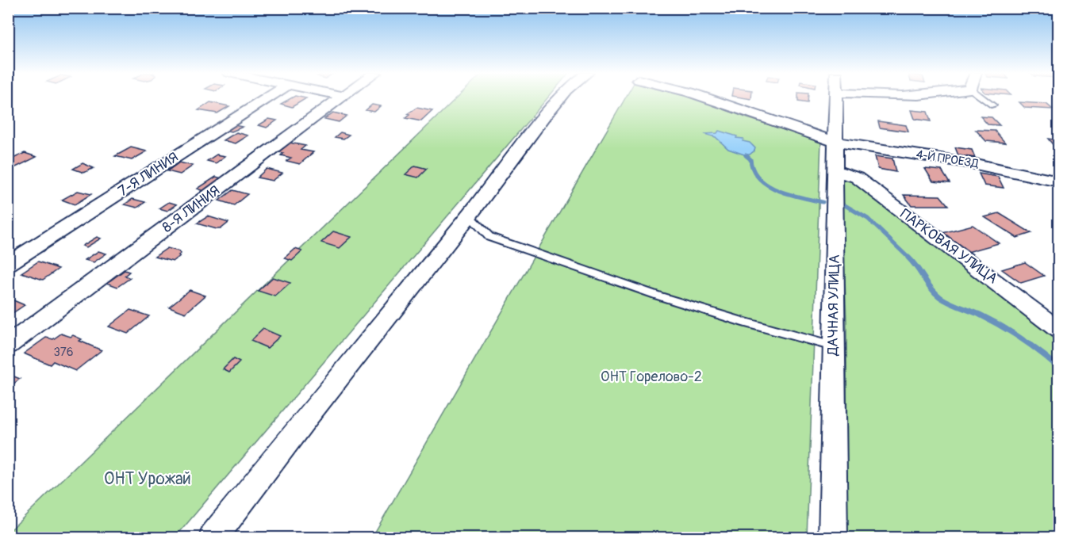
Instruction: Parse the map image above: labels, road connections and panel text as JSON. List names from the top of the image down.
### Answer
{
  "streets": {
    "street": [
      "4-Й ПРОЕЗД",
      "7-Я ЛИНИЯ",
      "8-Я ЛИНИЯ",
      "ПАРКОВАЯ УЛИЦА",
      "ДАЧНАЯ УЛИЦА"
    ]
  },
  "crossings": [
    ["4-Й ПРОЕЗД", "ДАЧНАЯ УЛИЦА"],
    ["ПАРКОВАЯ УЛИЦА", "ДАЧНАЯ УЛИЦА"]
  ],
  "parks": ["ОНТ Горелово-2", "ОНТ Урожай"],
  "house_numbers": ["376"]
}
